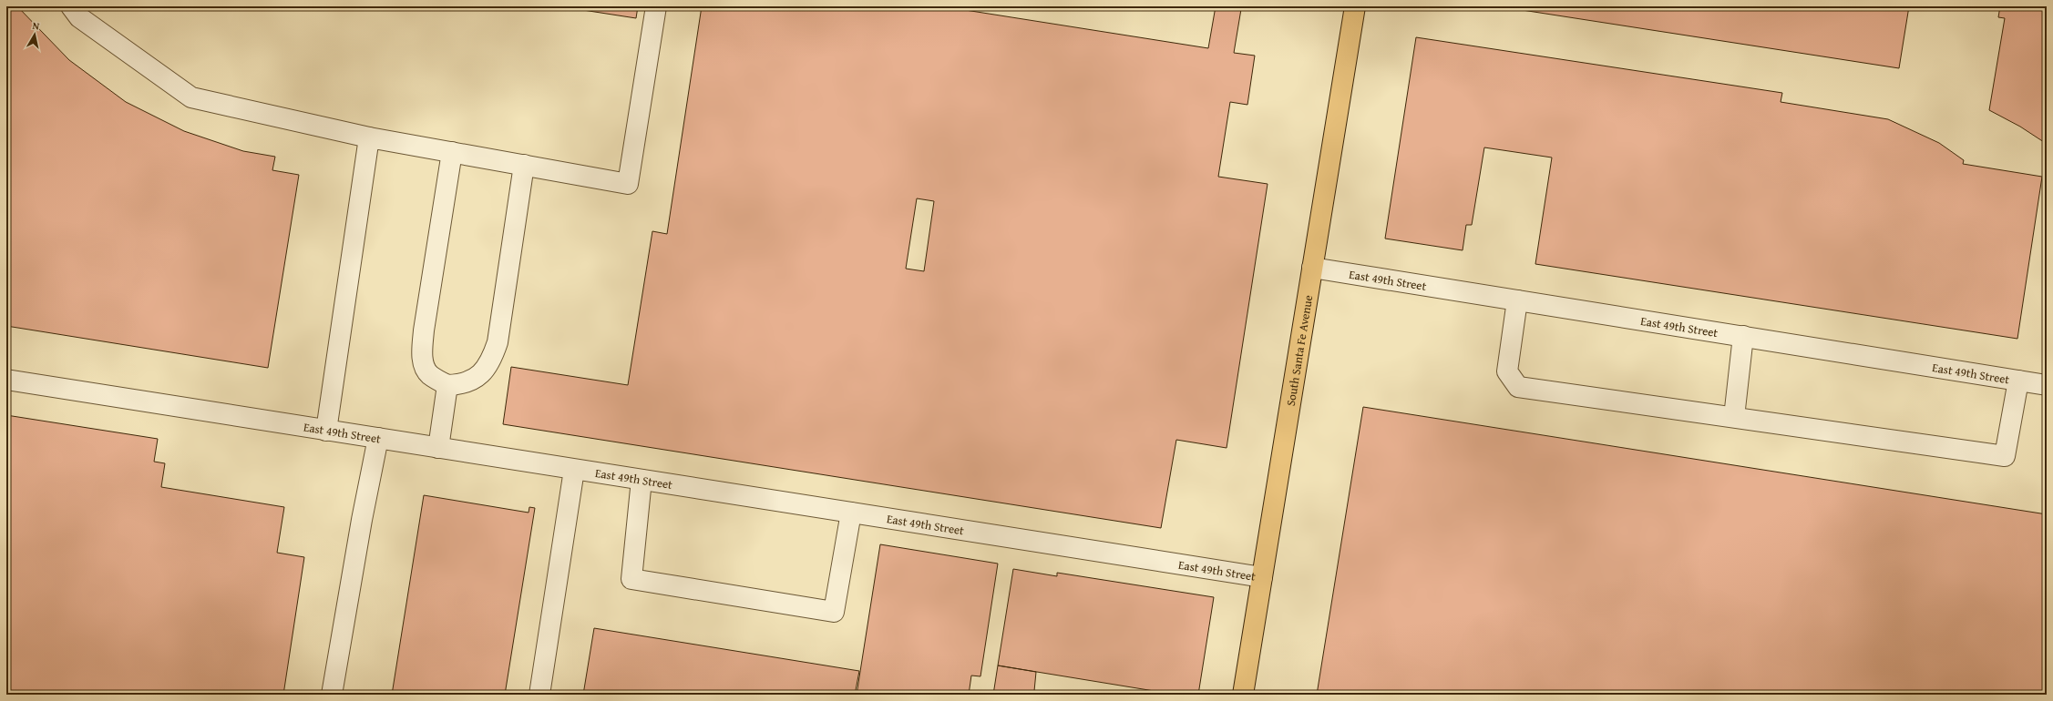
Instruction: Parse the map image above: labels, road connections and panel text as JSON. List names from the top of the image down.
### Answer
{
  "streets": {
    "main road": ["South Santa Fe Avenue"],
    "street": ["East 49th Street"]
  },
  "crossings": [
    ["East 49th Street", "South Santa Fe Avenue"]
  ],
  "north": "top"
}
